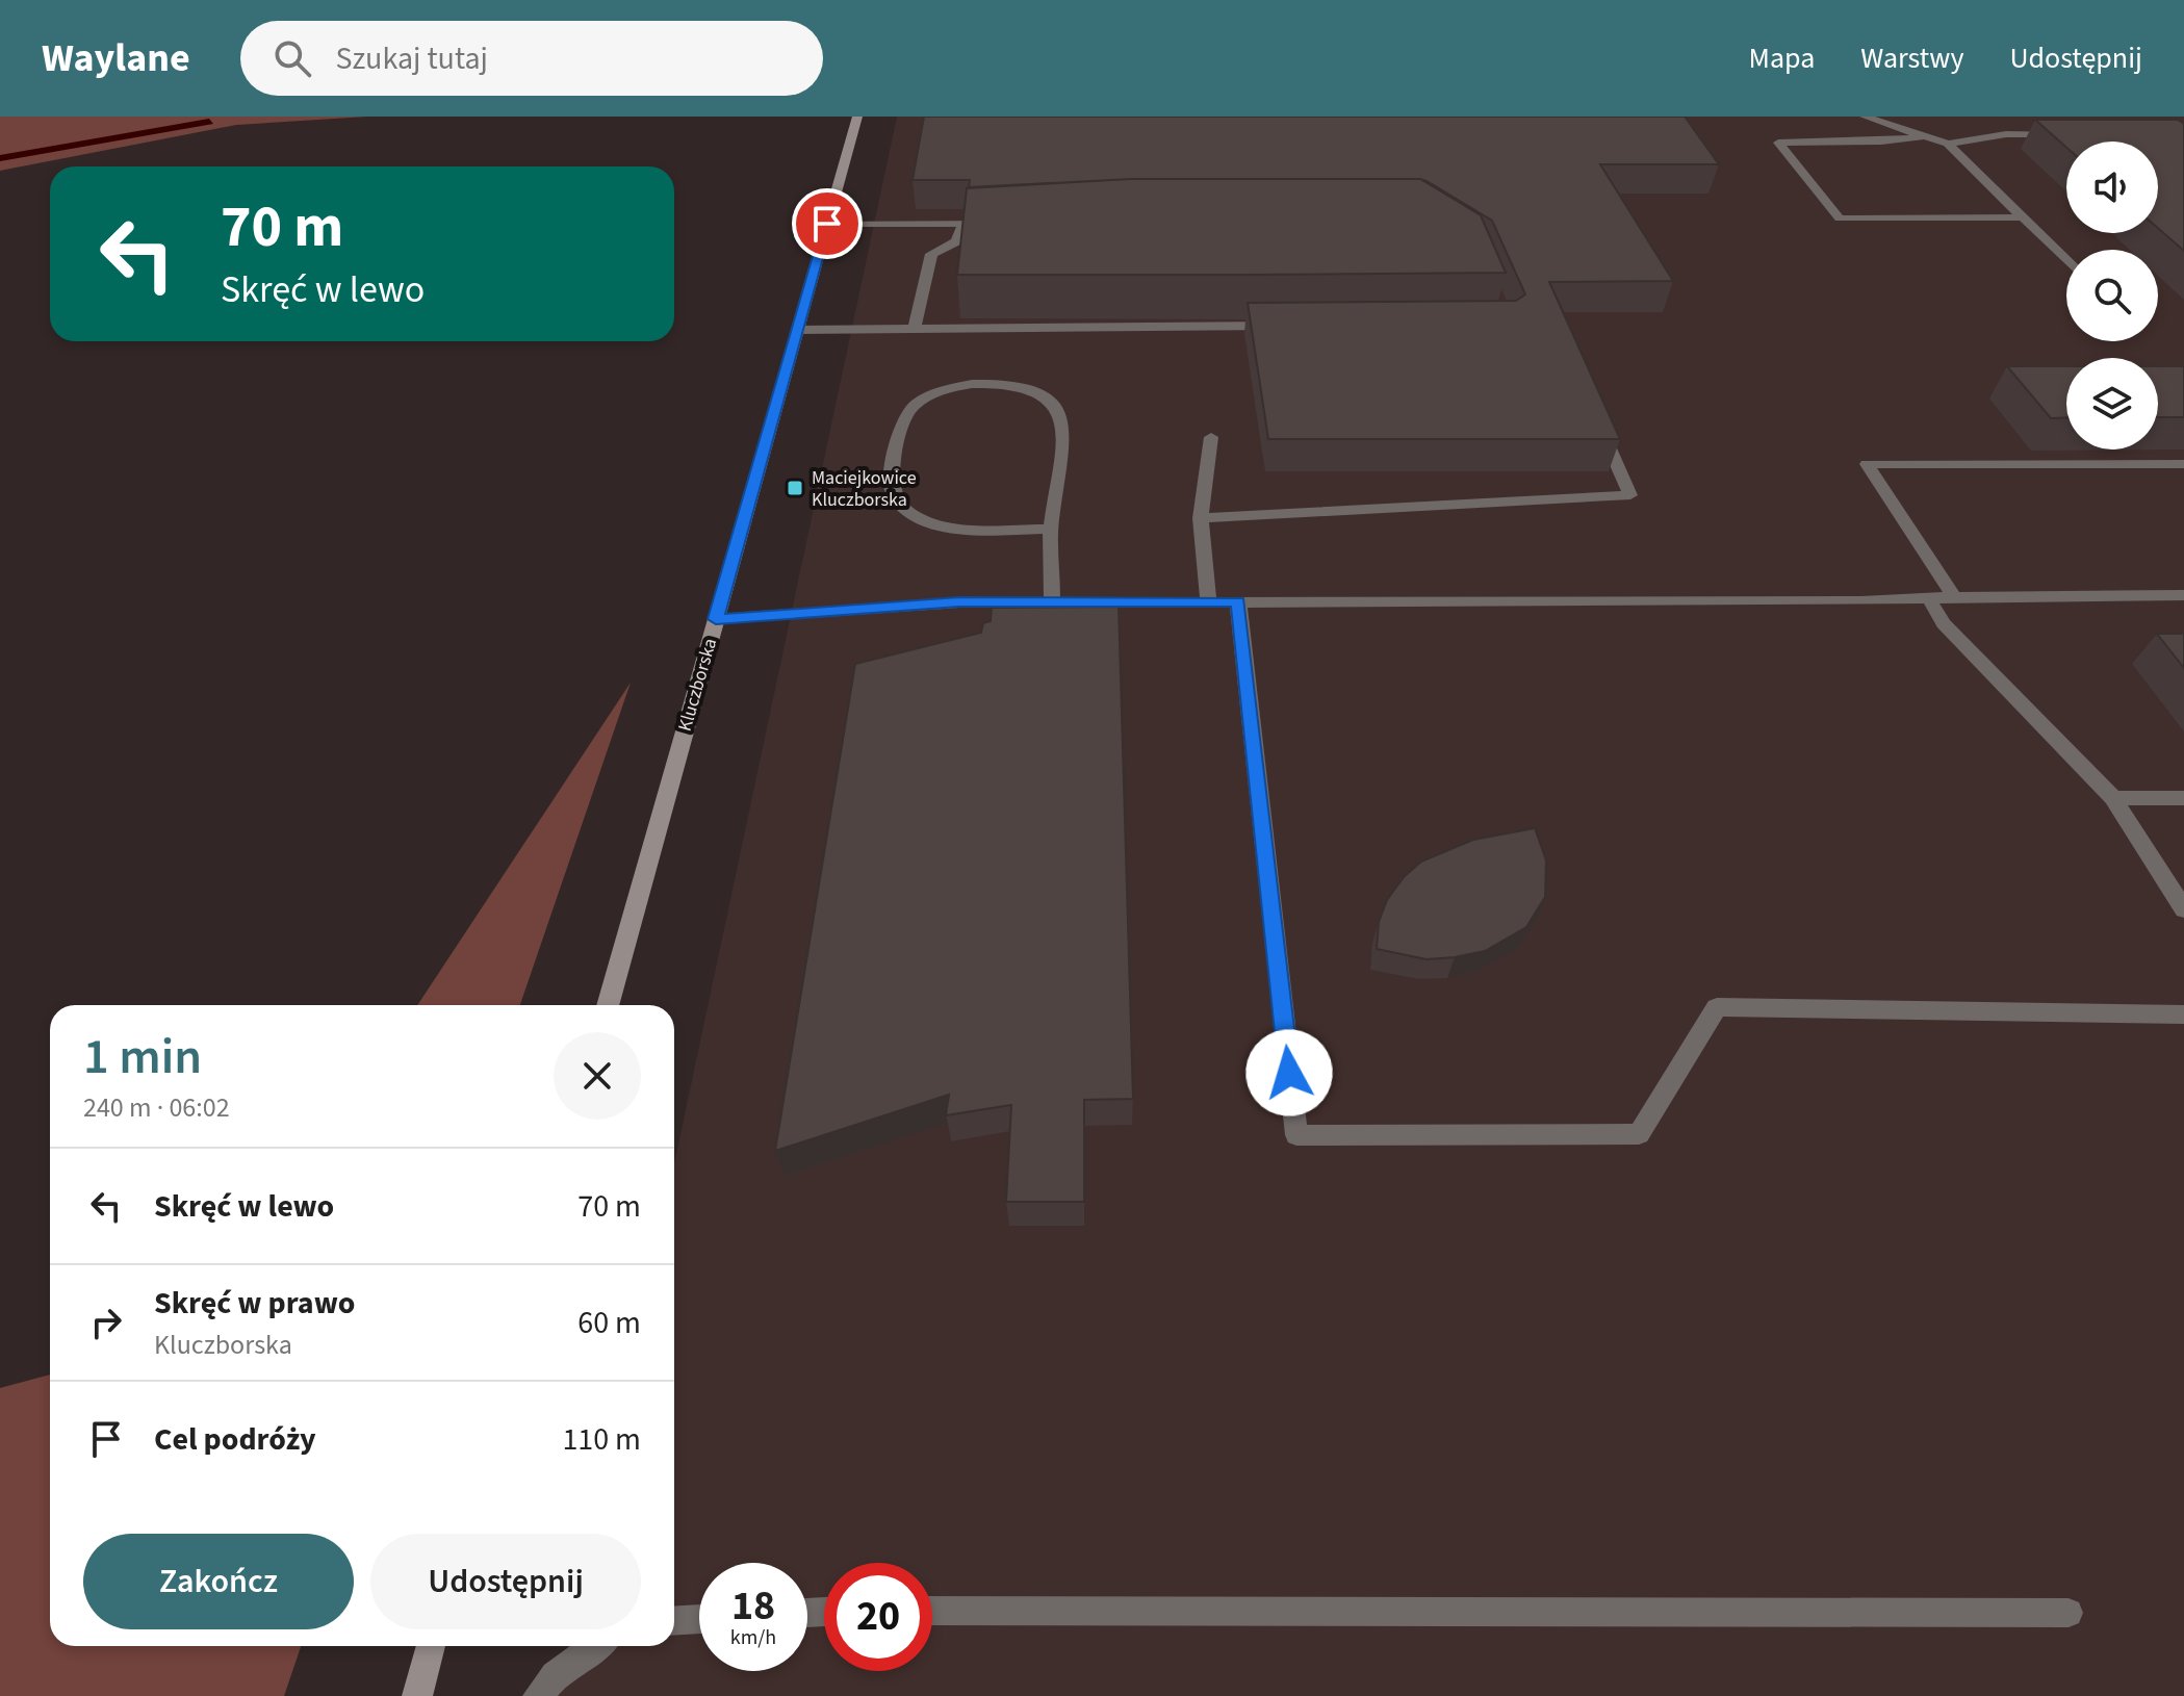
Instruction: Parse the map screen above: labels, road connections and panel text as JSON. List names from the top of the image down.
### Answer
{
  "streets": {
    "street": ["Kluczborska"]
  },
  "places": {
    "transit": ["Maciejkowice Kluczborska"]
  },
  "page": {
    "header": "Waylane",
    "search": "Szukaj tutaj",
    "nav": ["Mapa", "Warstwy", "Udostępnij"],
    "turn": ["70 m", "Skręć w lewo"],
    "heading": ["1 min", "240 m · 06:02"],
    "list": [
      {
        "name": "Skręć w lewo",
        "value": "70 m"
      },
      {
        "name": "Skręć w prawo",
        "note": "Kluczborska",
        "value": "60 m"
      },
      {
        "name": "Cel podróży",
        "value": "110 m"
      }
    ],
    "buttons": ["Zakończ", "Udostępnij"],
    "speed": "18 km/h",
    "limit": "20"
  }
}
